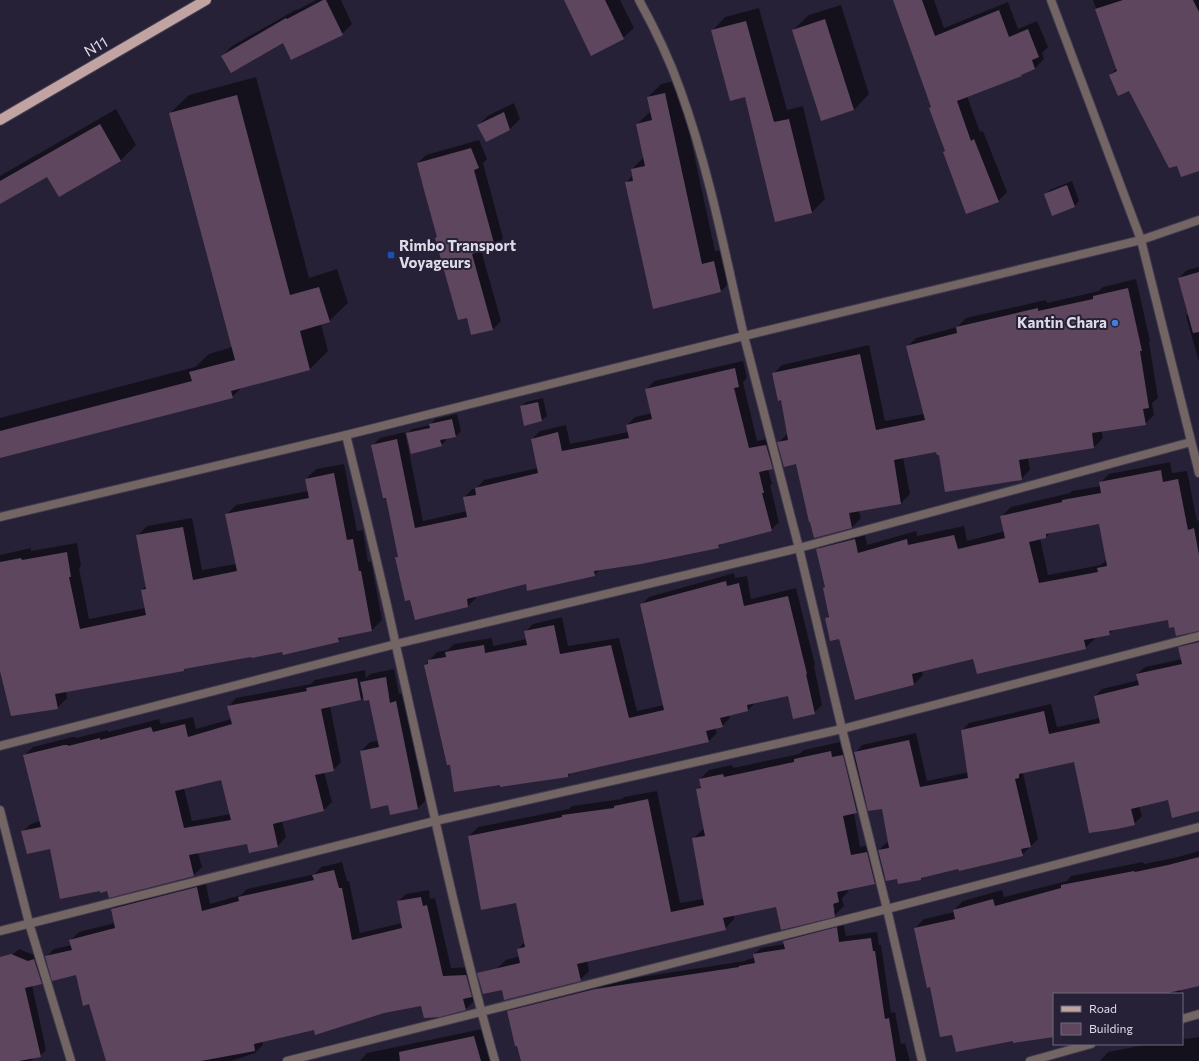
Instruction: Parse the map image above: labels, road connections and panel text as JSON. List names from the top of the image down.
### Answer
{
  "streets": {
    "main road": ["N11"]
  },
  "places": {
    "transit": ["Rimbo Transport Voyageurs"],
    "other": ["Kantin Chara"]
  },
  "legend": ["Road", "Building"]
}
